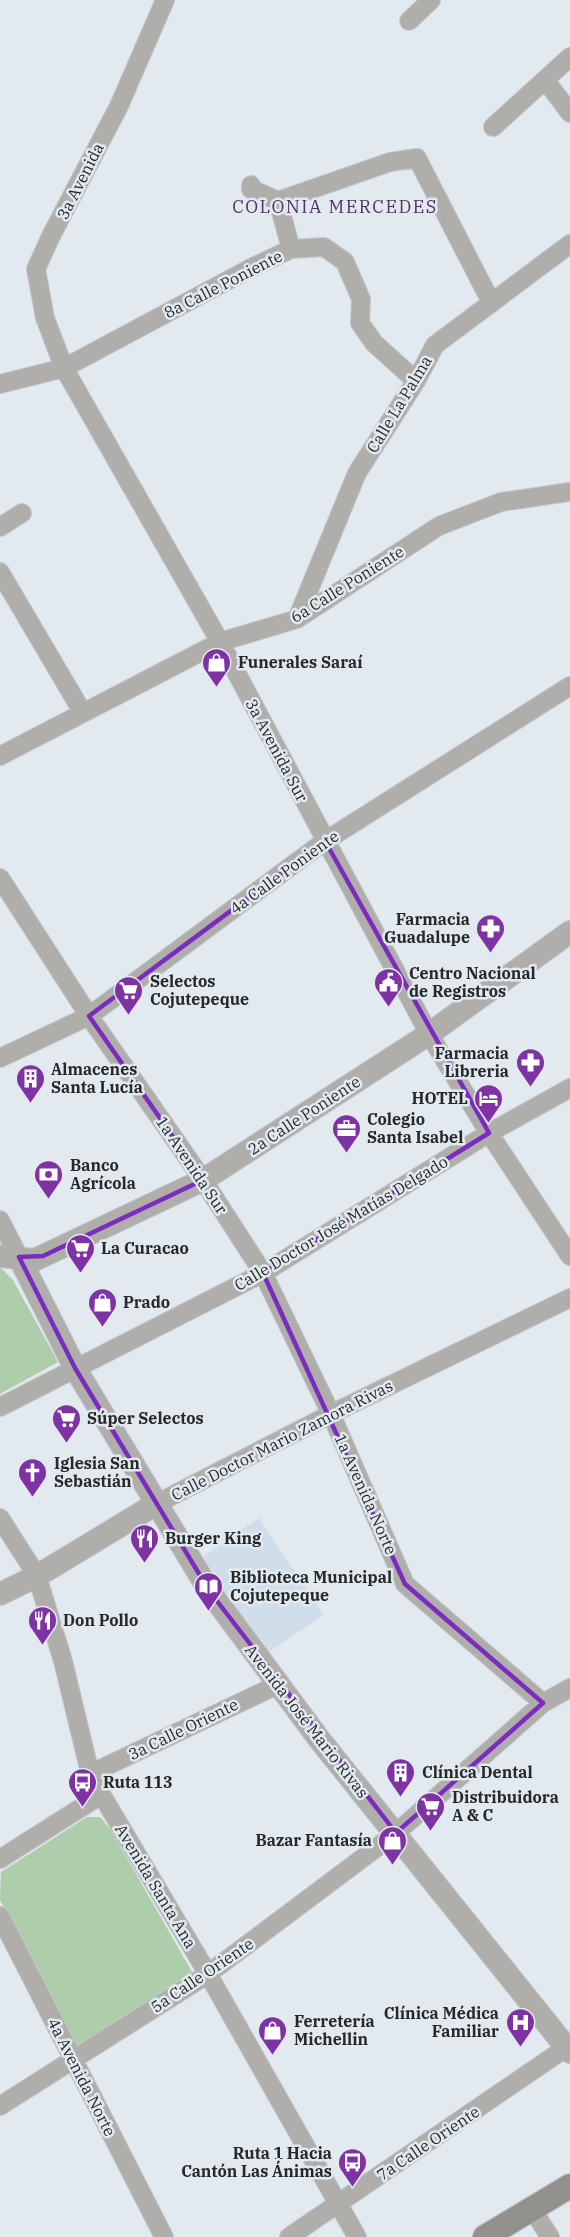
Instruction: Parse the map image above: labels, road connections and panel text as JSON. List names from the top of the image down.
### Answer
{
  "streets": {
    "street": [
      "3a Avenida",
      "8a Calle Poniente",
      "Calle La Palma",
      "6a Calle Poniente",
      "3a Avenida Sur",
      "4a Calle Poniente",
      "2a Calle Poniente",
      "1a Avenida Sur",
      "Calle Doctor José Matías Delgado",
      "Calle Doctor Mario Zamora Rivas",
      "1a Avenida Norte",
      "Avenida José Mario Rivas",
      "3a Calle Oriente",
      "Avenida Santa Ana",
      "5a Calle Oriente",
      "4a Avenida Norte",
      "7a Calle Oriente"
    ]
  },
  "crossings": [
    ["3a Avenida", "8a Calle Poniente"],
    ["3a Avenida", "3a Avenida Sur"],
    ["8a Calle Poniente", "Calle La Palma"],
    ["8a Calle Poniente", "3a Avenida Sur"],
    ["Calle La Palma", "6a Calle Poniente"],
    ["6a Calle Poniente", "3a Avenida Sur"],
    ["3a Avenida Sur", "4a Calle Poniente"],
    ["3a Avenida Sur", "2a Calle Poniente"],
    ["3a Avenida Sur", "Calle Doctor José Matías Delgado"],
    ["4a Calle Poniente", "1a Avenida Sur"],
    ["2a Calle Poniente", "1a Avenida Sur"],
    ["2a Calle Poniente", "Avenida José Mario Rivas"],
    ["1a Avenida Sur", "Calle Doctor José Matías Delgado"],
    ["1a Avenida Sur", "1a Avenida Norte"],
    ["Calle Doctor José Matías Delgado", "1a Avenida Norte"],
    ["Calle Doctor José Matías Delgado", "Avenida José Mario Rivas"],
    ["Calle Doctor Mario Zamora Rivas", "1a Avenida Norte"],
    ["Calle Doctor Mario Zamora Rivas", "Avenida José Mario Rivas"],
    ["Calle Doctor Mario Zamora Rivas", "Avenida Santa Ana"],
    ["1a Avenida Norte", "5a Calle Oriente"],
    ["Avenida José Mario Rivas", "3a Calle Oriente"],
    ["Avenida José Mario Rivas", "5a Calle Oriente"],
    ["Avenida José Mario Rivas", "7a Calle Oriente"],
    ["3a Calle Oriente", "Avenida Santa Ana"],
    ["Avenida Santa Ana", "5a Calle Oriente"],
    ["Avenida Santa Ana", "7a Calle Oriente"],
    ["5a Calle Oriente", "4a Avenida Norte"]
  ],
  "districts": ["COLONIA MERCEDES"],
  "places": {
    "shop": [
      "Funerales Saraí",
      "Prado",
      "Bazar Fantasía",
      "Ferretería Michellin"
    ],
    "pharmacy": ["Farmacia Guadalupe", "Farmacia Libreria"],
    "public building": ["Centro Nacional de Registros"],
    "supermarket": [
      "Selectos Cojutepeque",
      "La Curacao",
      "Súper Selectos",
      "Distribuidora A & C"
    ],
    "building": ["Almacenes Santa Lucía", "Clínica Dental"],
    "hotel": ["HOTEL"],
    "office": ["Colegio Santa Isabel"],
    "bank": ["Banco Agrícola"],
    "church": ["Iglesia San Sebastián"],
    "restaurant": ["Burger King", "Don Pollo"],
    "library": ["Biblioteca Municipal Cojutepeque"],
    "bus stop": ["Ruta 113", "Ruta 1 Hacia Cantón Las Ánimas"],
    "hospital": ["Clínica Médica Familiar"]
  }
}
